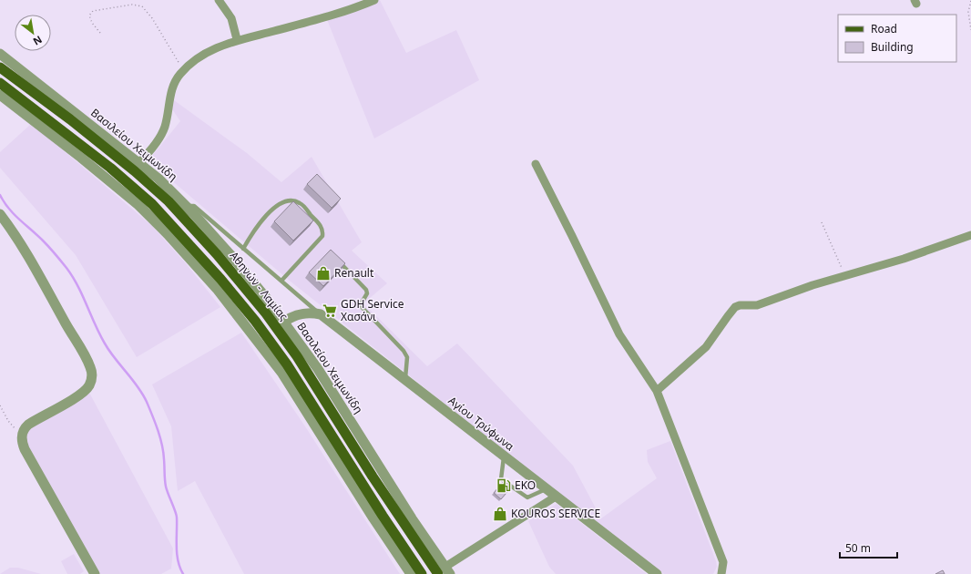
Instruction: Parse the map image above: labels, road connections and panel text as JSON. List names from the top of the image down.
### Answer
{
  "streets": {
    "main road": ["Αθηνών - Λαμίας"],
    "street": ["Βασιλείου Χειμωνίδη", "Αγίου Τρύφωνα"]
  },
  "crossings": [
    ["Βασιλείου Χειμωνίδη", "Αθηνών - Λαμίας"]
  ],
  "places": {
    "shop": ["Renault", "KOUROS SERVICE"],
    "supermarket": ["GDH Service Χασάνι"],
    "fuel station": ["EKO"]
  },
  "legend": ["Road", "Building"],
  "scale_bar": "50 m",
  "north": "bottom right"
}
